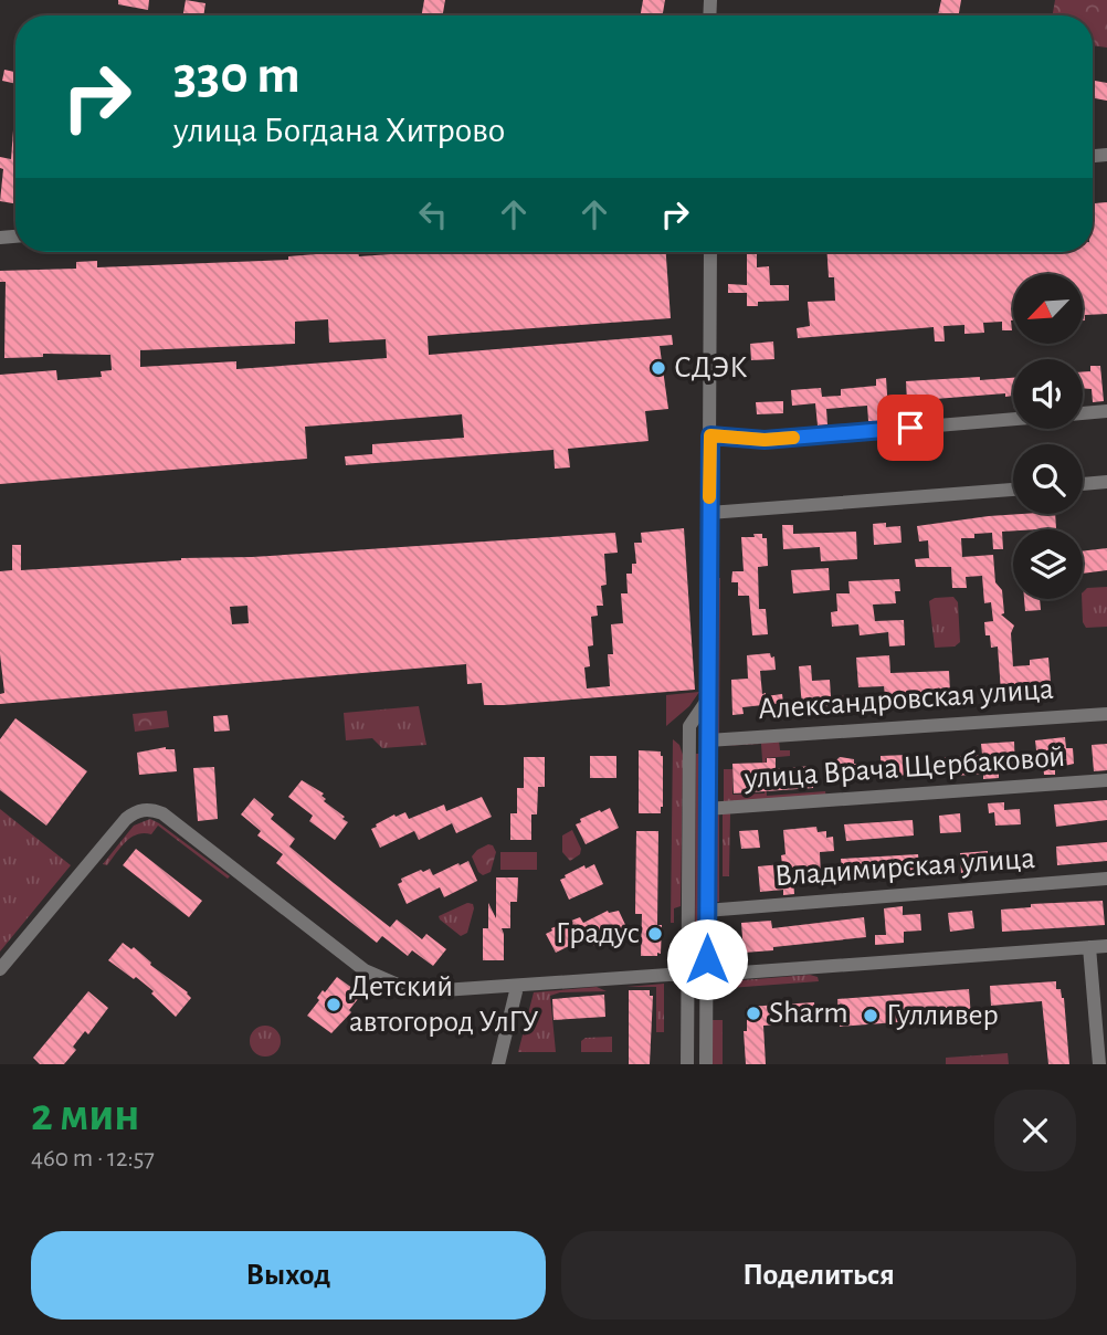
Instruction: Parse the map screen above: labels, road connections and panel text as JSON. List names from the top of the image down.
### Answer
{
  "streets": {
    "street": ["Александровская улица", "улица Врача Щербаковой", "Владимирская улица"]
  },
  "places": [
    "СДЭК",
    "Градус",
    "Детский автогород УлГУ",
    "Sharm",
    "Гулливер"
  ],
  "north": "bottom left",
  "page": {
    "turn": ["330 m", "улица Богдана Хитрово"],
    "heading": ["2 мин", "460 m · 12:57"],
    "buttons": ["Выход", "Поделиться"]
  }
}
